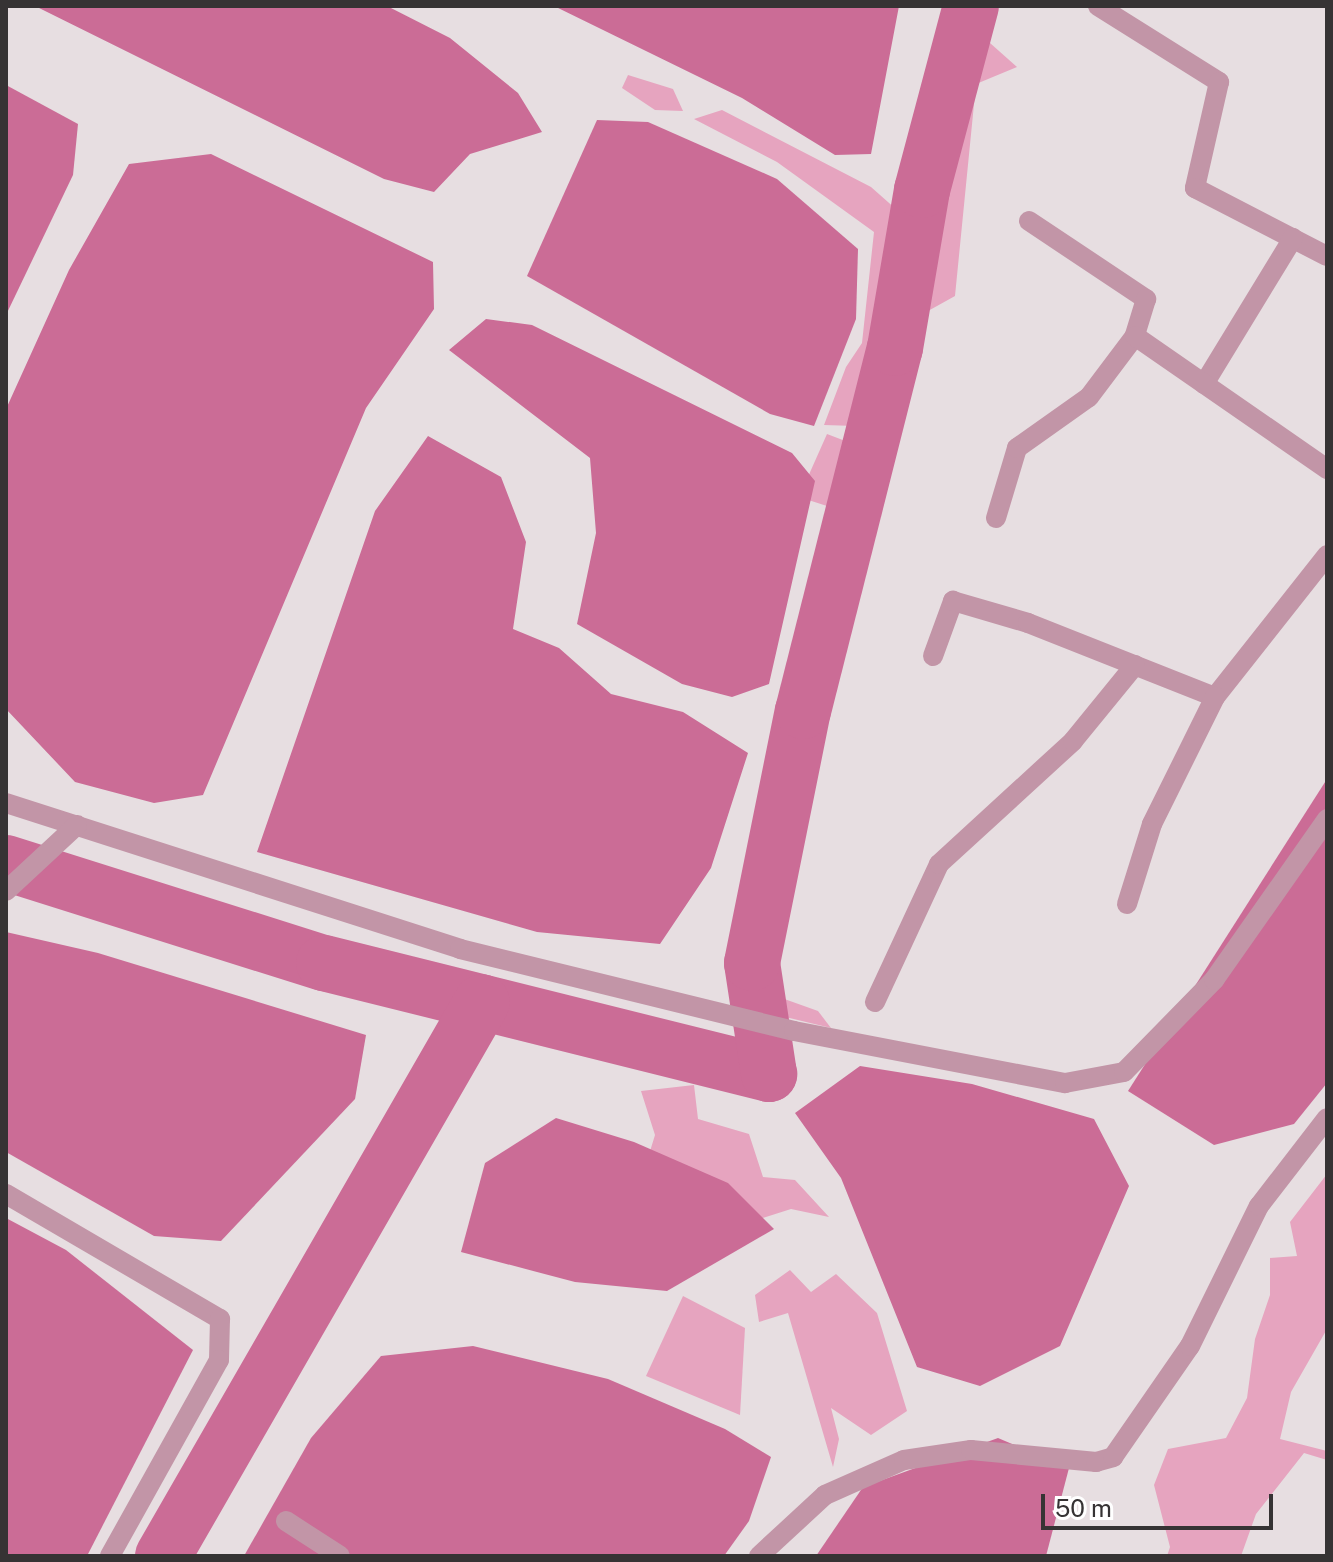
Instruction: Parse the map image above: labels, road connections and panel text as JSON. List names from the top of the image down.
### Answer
{
  "scale_bar": "50 m"
}
